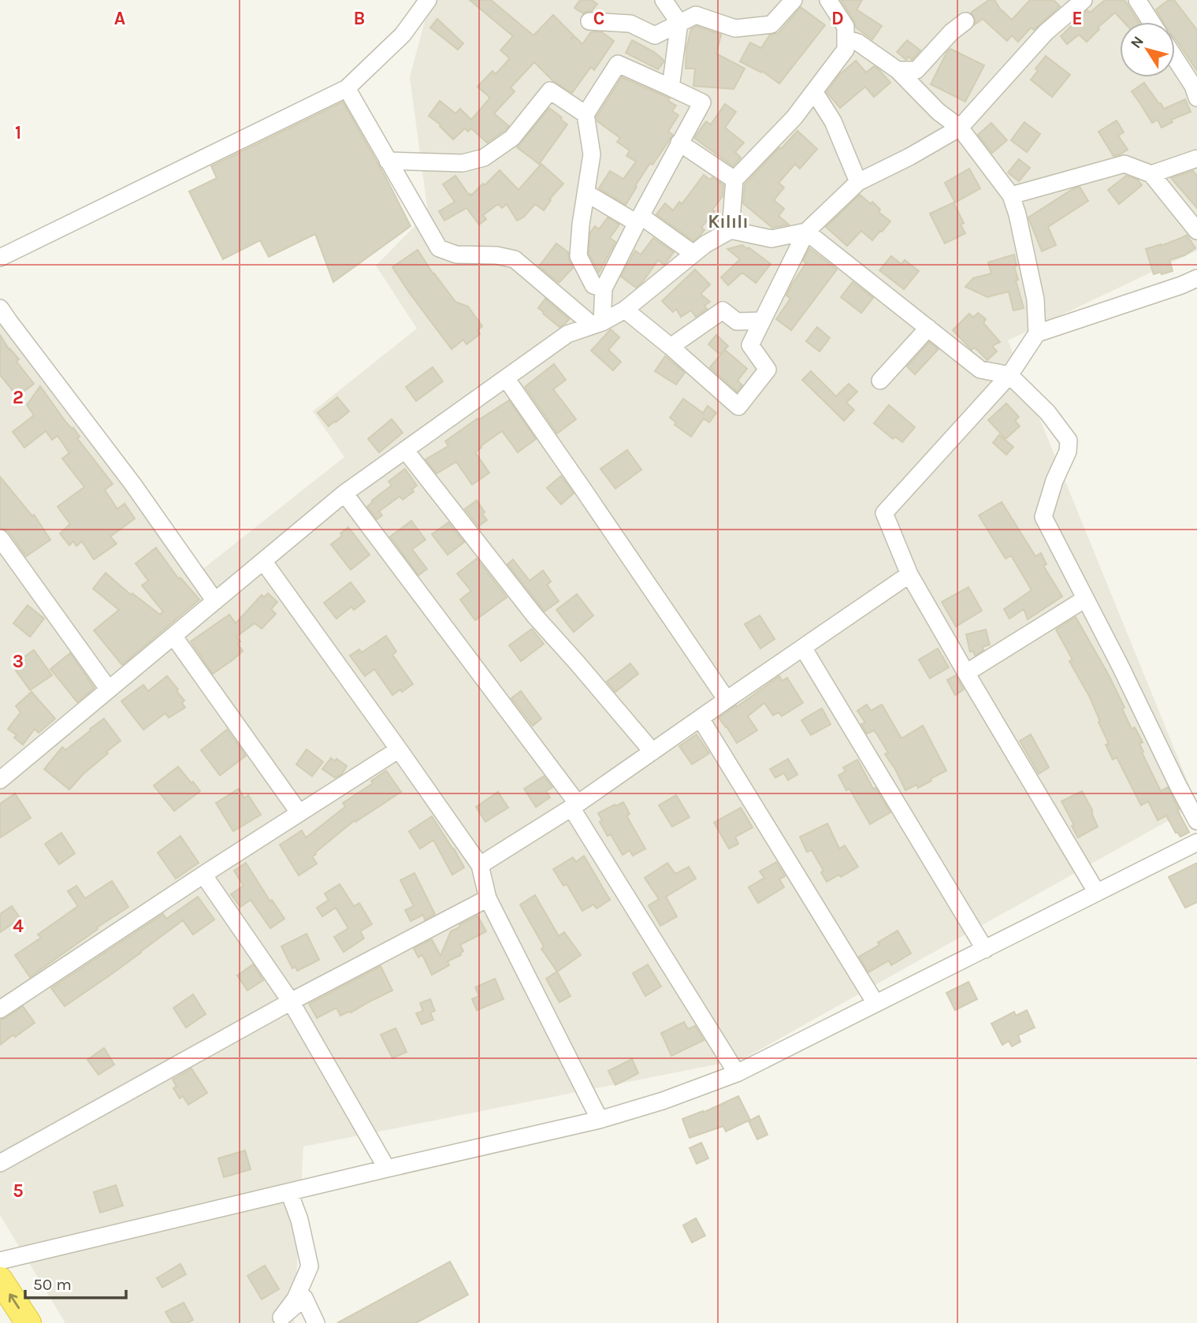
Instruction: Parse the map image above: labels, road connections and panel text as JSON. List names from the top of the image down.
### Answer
{
  "districts": ["Kılılı"],
  "scale_bar": "50 m",
  "north": "top left",
  "grid": {
    "columns": [
      "A",
      "B",
      "C",
      "D",
      "E"
    ],
    "rows": [
      "1",
      "2",
      "3",
      "4",
      "5"
    ]
  }
}
